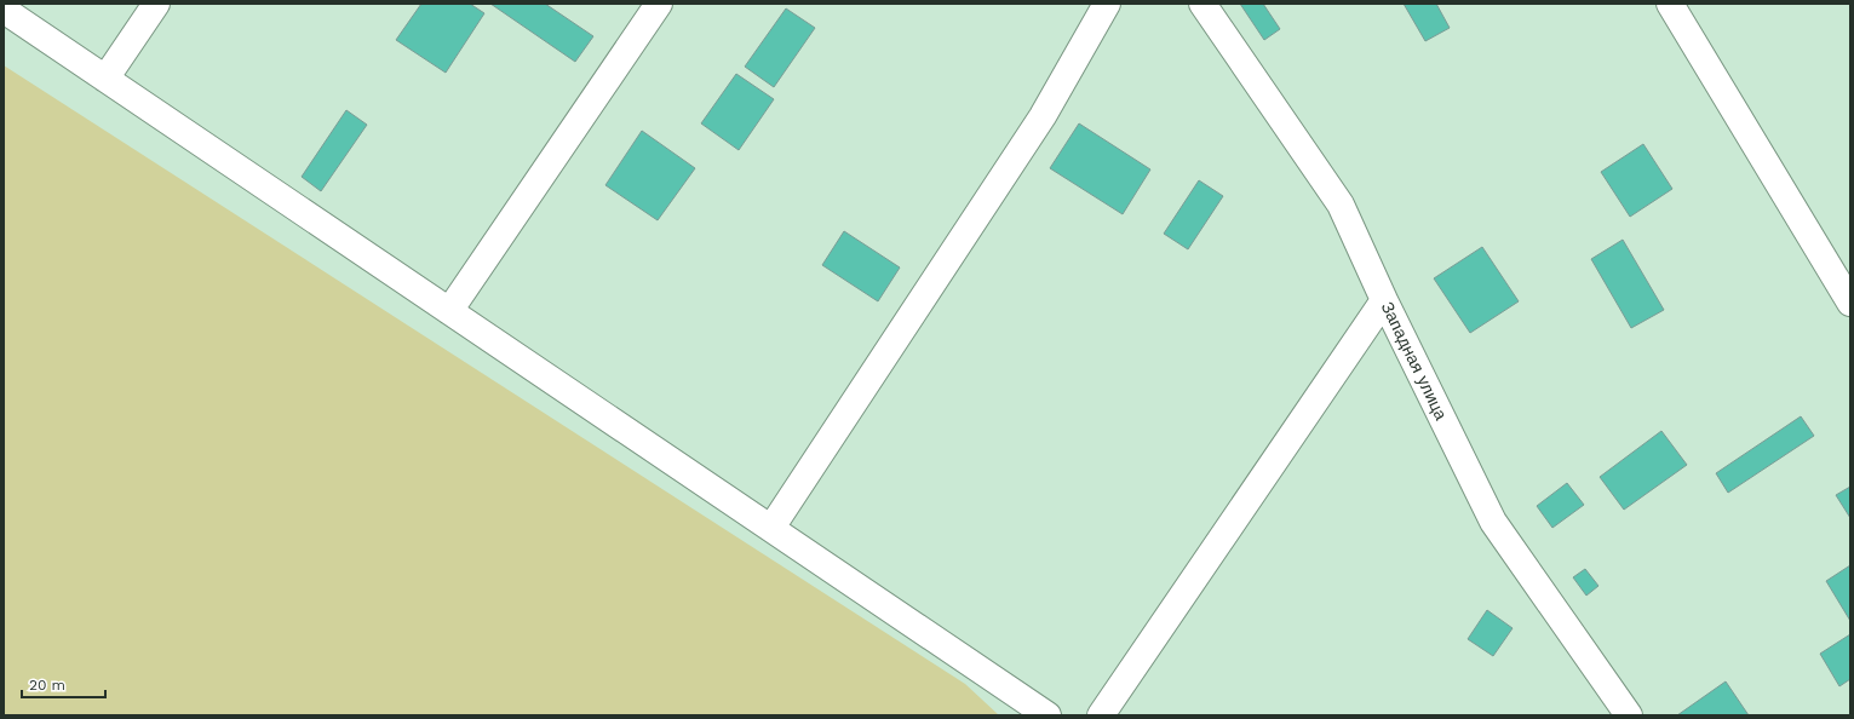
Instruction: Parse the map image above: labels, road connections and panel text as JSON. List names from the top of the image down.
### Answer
{
  "streets": {
    "street": ["Западная улица"]
  },
  "scale_bar": "20 m"
}
